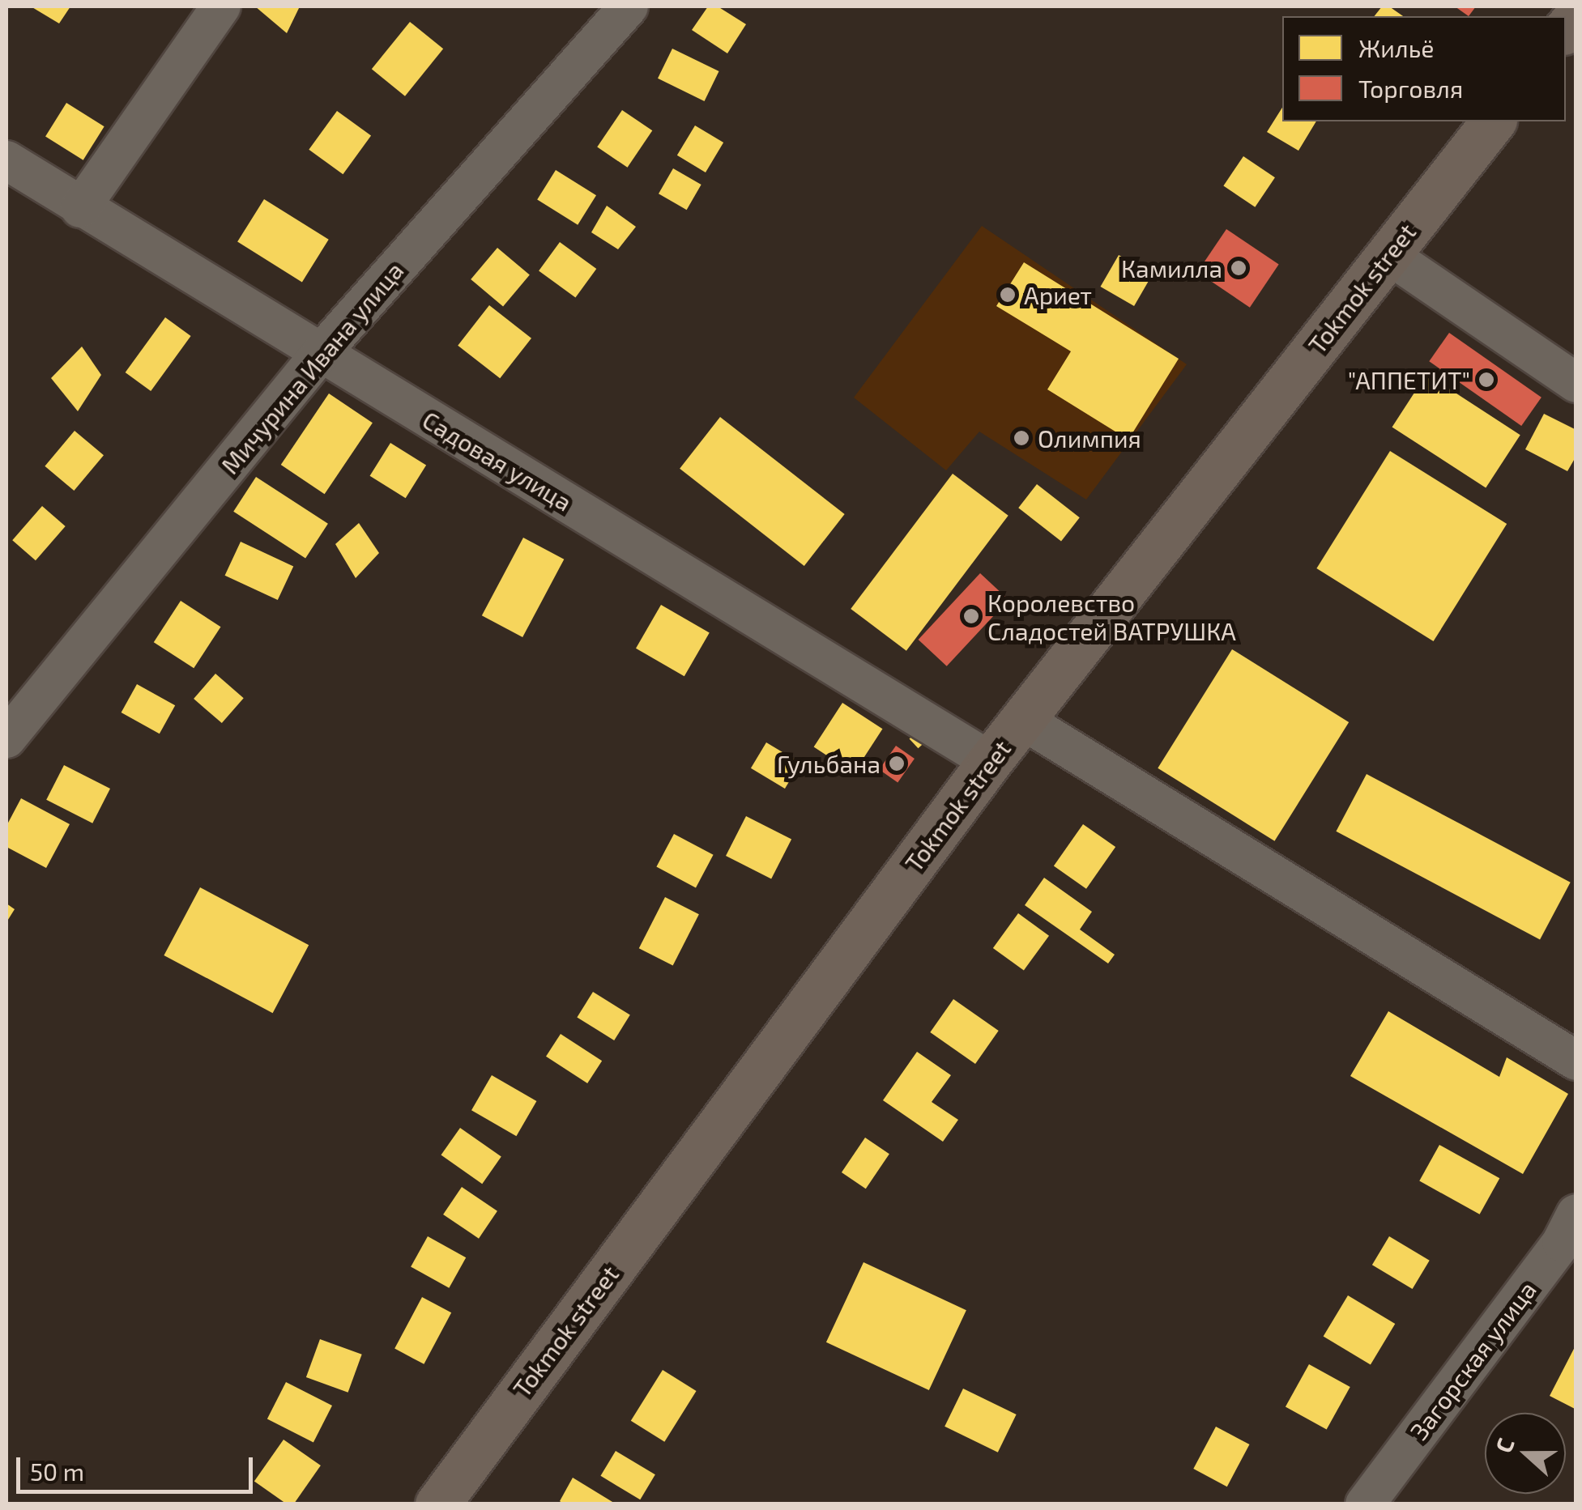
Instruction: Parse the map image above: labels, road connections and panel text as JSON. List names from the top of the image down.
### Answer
{
  "streets": {
    "main road": ["Tokmok street"],
    "street": ["Мичурина Ивана улица", "Садовая улица", "Загорская улица"]
  },
  "crossings": [
    ["Tokmok street", "Садовая улица"],
    ["Мичурина Ивана улица", "Садовая улица"]
  ],
  "places": [
    "Камилла",
    "Ариет",
    "\"АППЕТИТ\"",
    "Олимпия",
    "Королевство Сладостей ВАТРУШКА",
    "Гульбана"
  ],
  "legend": ["Жильё", "Торговля"],
  "scale_bar": "50 m",
  "north": "left"
}
